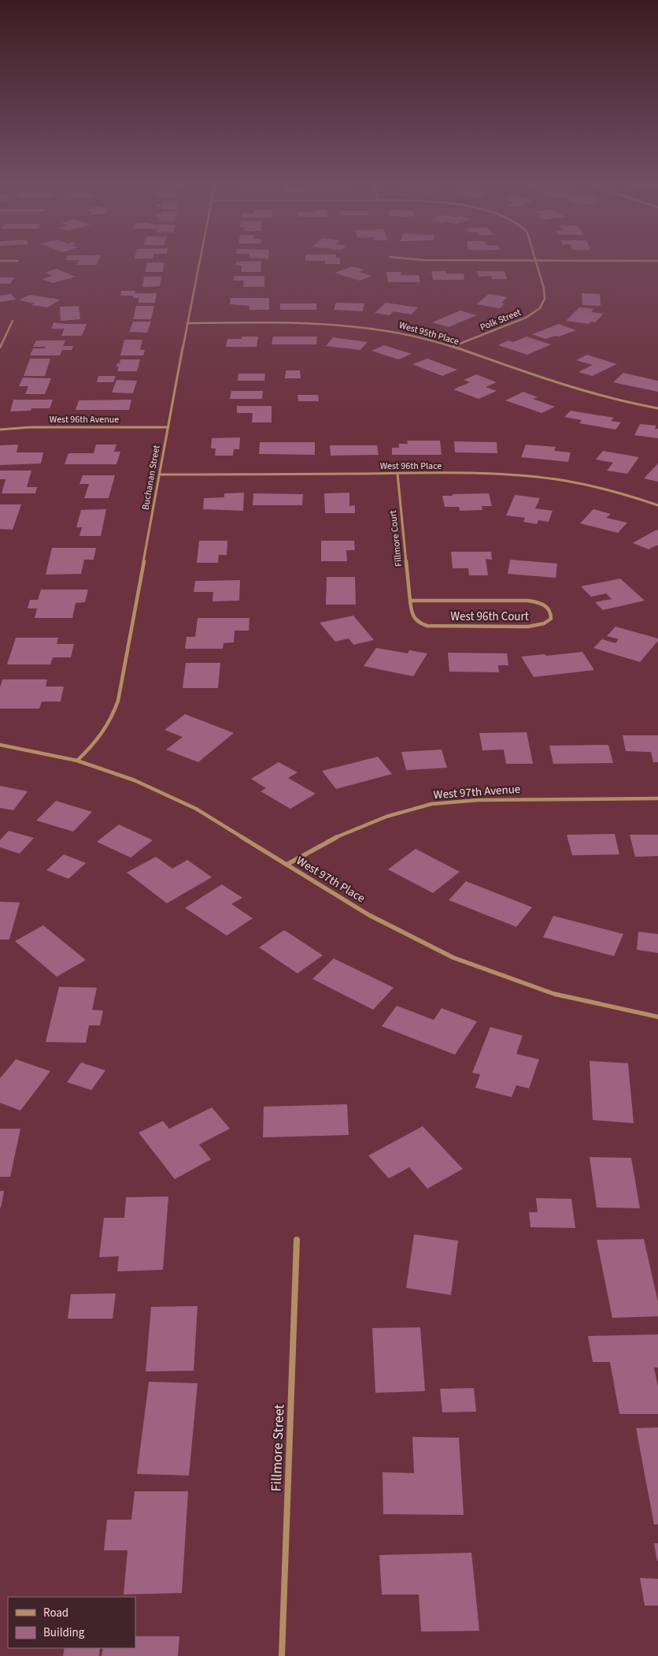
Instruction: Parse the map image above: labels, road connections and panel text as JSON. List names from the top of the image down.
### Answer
{
  "streets": {
    "street": [
      "Polk Street",
      "West 95th Place",
      "West 96th Avenue",
      "West 96th Place",
      "Buchanan Street",
      "Fillmore Court",
      "West 96th Court",
      "West 97th Avenue",
      "West 97th Place",
      "Fillmore Street"
    ]
  },
  "crossings": [
    ["Polk Street", "West 95th Place"],
    ["West 95th Place", "Buchanan Street"],
    ["West 96th Avenue", "Buchanan Street"],
    ["West 96th Place", "Buchanan Street"],
    ["West 96th Place", "Fillmore Court"],
    ["Buchanan Street", "West 97th Place"],
    ["Fillmore Court", "West 96th Court"],
    ["West 97th Avenue", "West 97th Place"]
  ],
  "legend": ["Road", "Building"]
}
